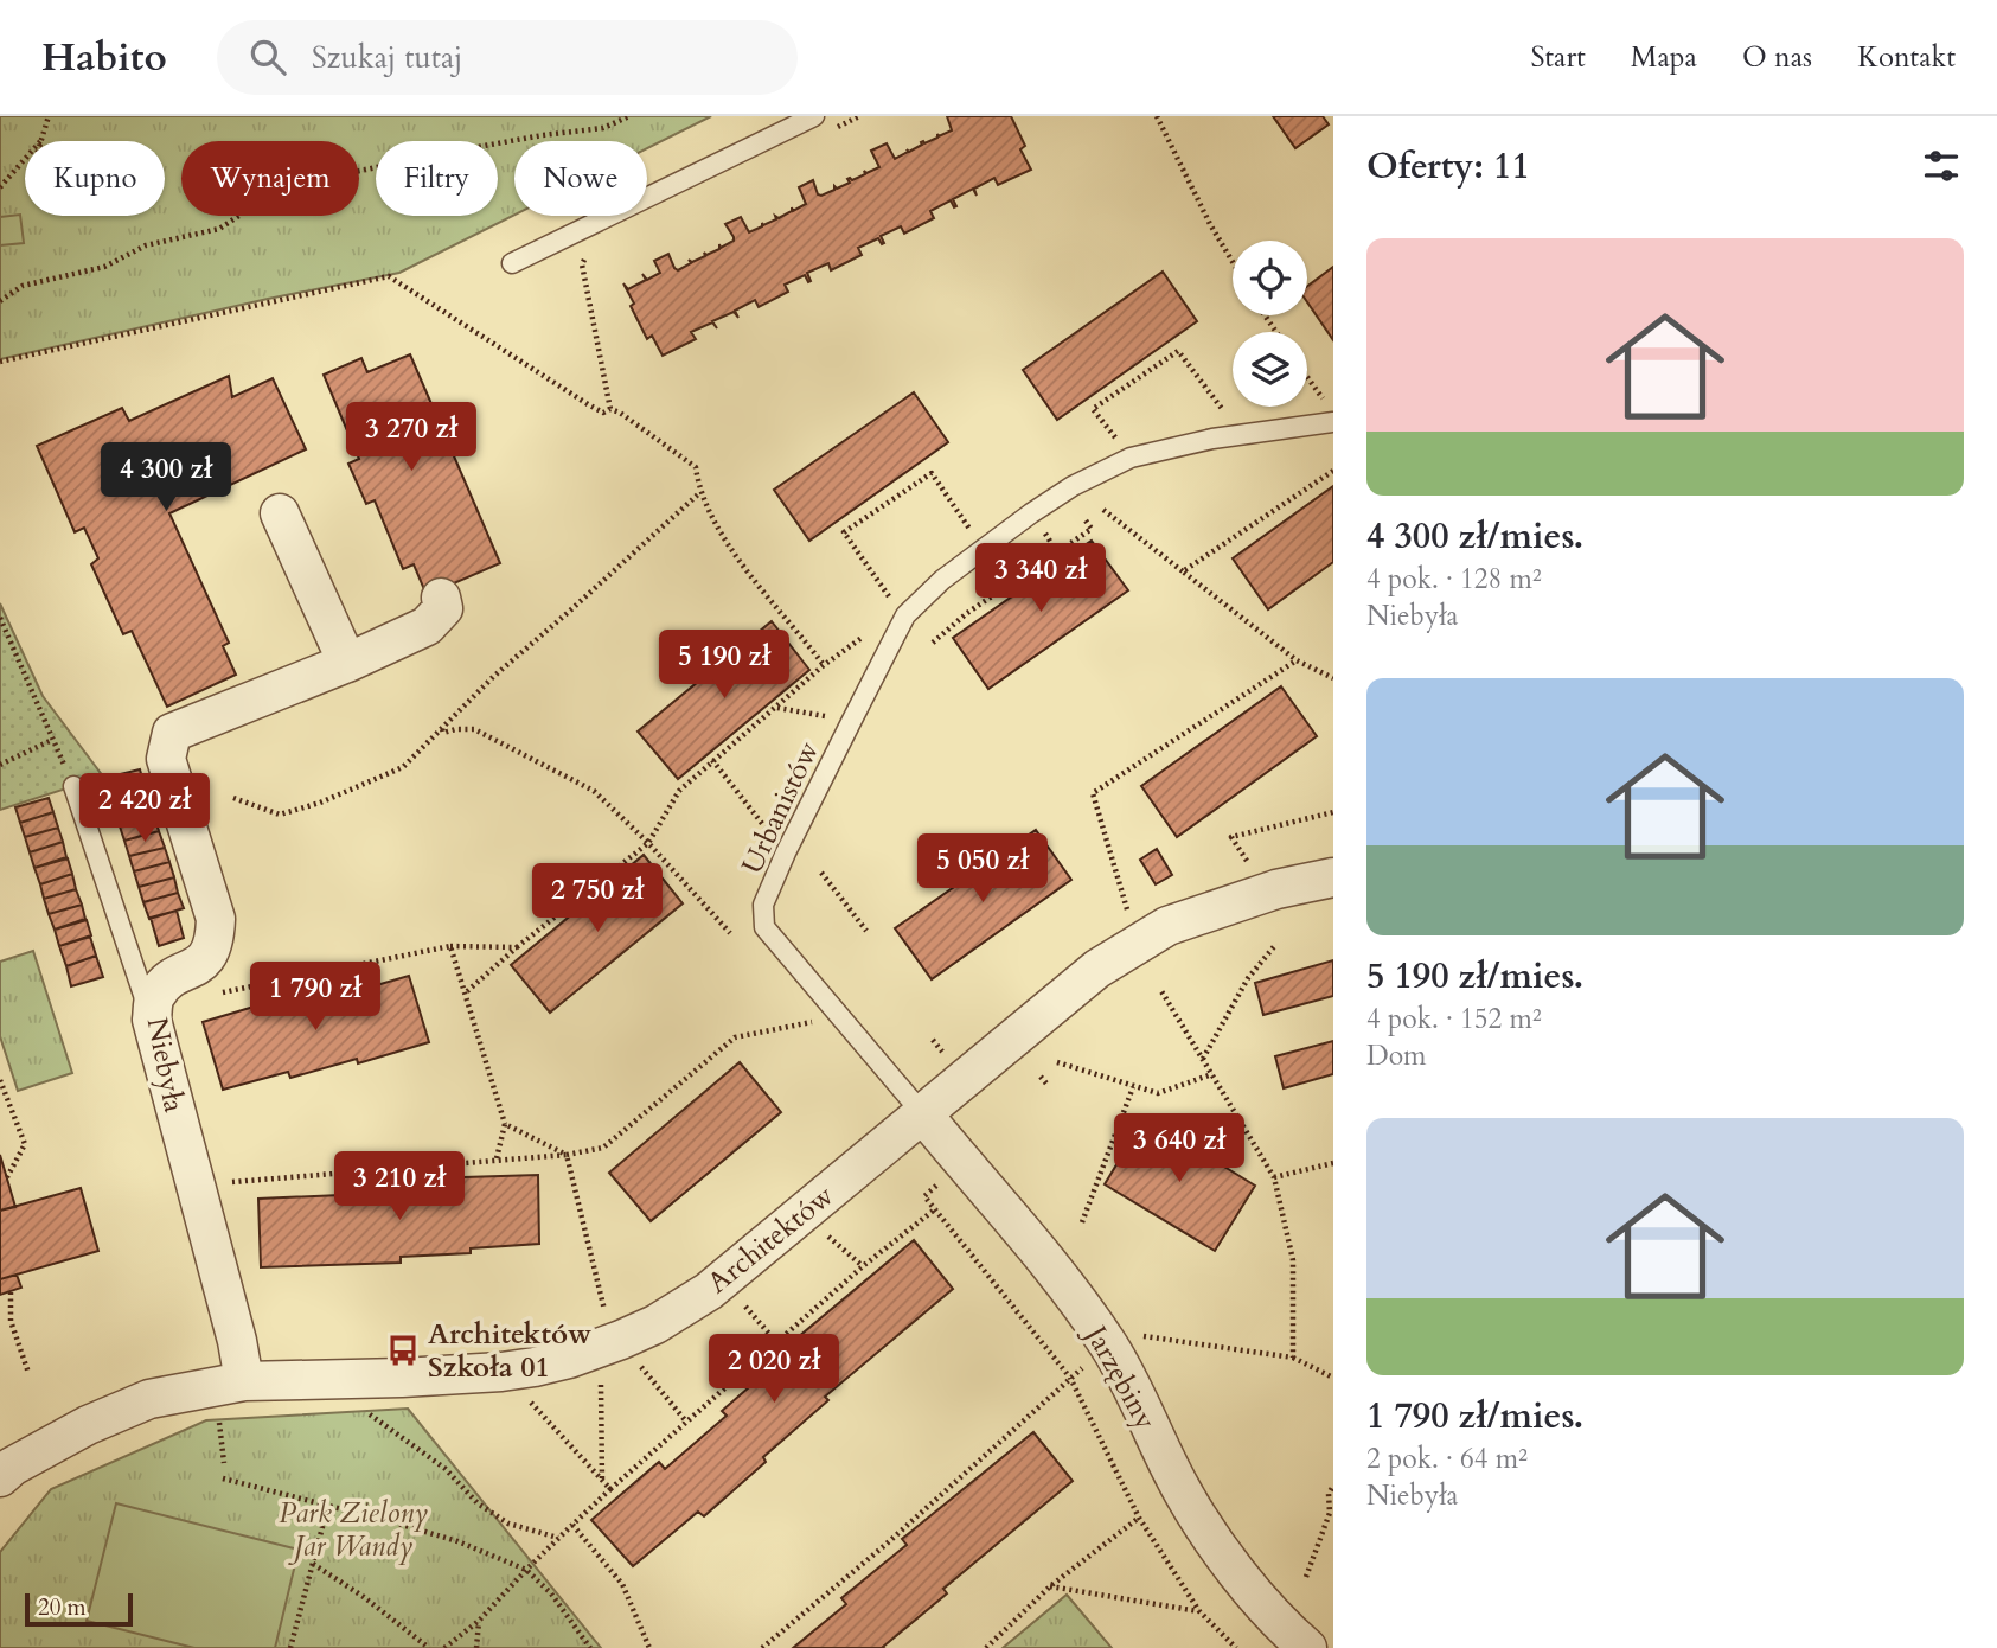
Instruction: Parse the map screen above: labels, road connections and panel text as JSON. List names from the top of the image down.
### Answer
{
  "streets": {
    "street": ["Niebyła", "Architektów", "Jarzębiny"],
    "lane": ["Urbanistów"]
  },
  "crossings": [
    ["Urbanistów", "Architektów"],
    ["Urbanistów", "Jarzębiny"],
    ["Niebyła", "Architektów"],
    ["Architektów", "Jarzębiny"]
  ],
  "parks": ["Park Zielony Jar Wandy"],
  "places": {
    "bus stop": ["Architektów Szkoła 01"]
  },
  "scale_bar": "20 m",
  "page": {
    "header": "Habito",
    "search": "Szukaj tutaj",
    "nav": [
      "Start",
      "Mapa",
      "O nas",
      "Kontakt"
    ],
    "heading": "Oferty: 11",
    "chip": [
      "Kupno",
      "Wynajem",
      "Filtry",
      "Nowe"
    ],
    "list": [
      {
        "name": "4 300 zł/mies.",
        "note": "4 pok. · 128 m² · Niebyła"
      },
      {
        "name": "5 190 zł/mies.",
        "note": "4 pok. · 152 m² · Dom"
      },
      {
        "name": "1 790 zł/mies.",
        "note": "2 pok. · 64 m² · Niebyła"
      }
    ],
    "price": [
      "3 270 zł",
      "4 300 zł",
      "3 340 zł",
      "5 190 zł",
      "2 420 zł",
      "5 050 zł",
      "2 750 zł",
      "1 790 zł",
      "3 640 zł",
      "3 210 zł",
      "2 020 zł"
    ],
    "scale": "20 m"
  }
}
